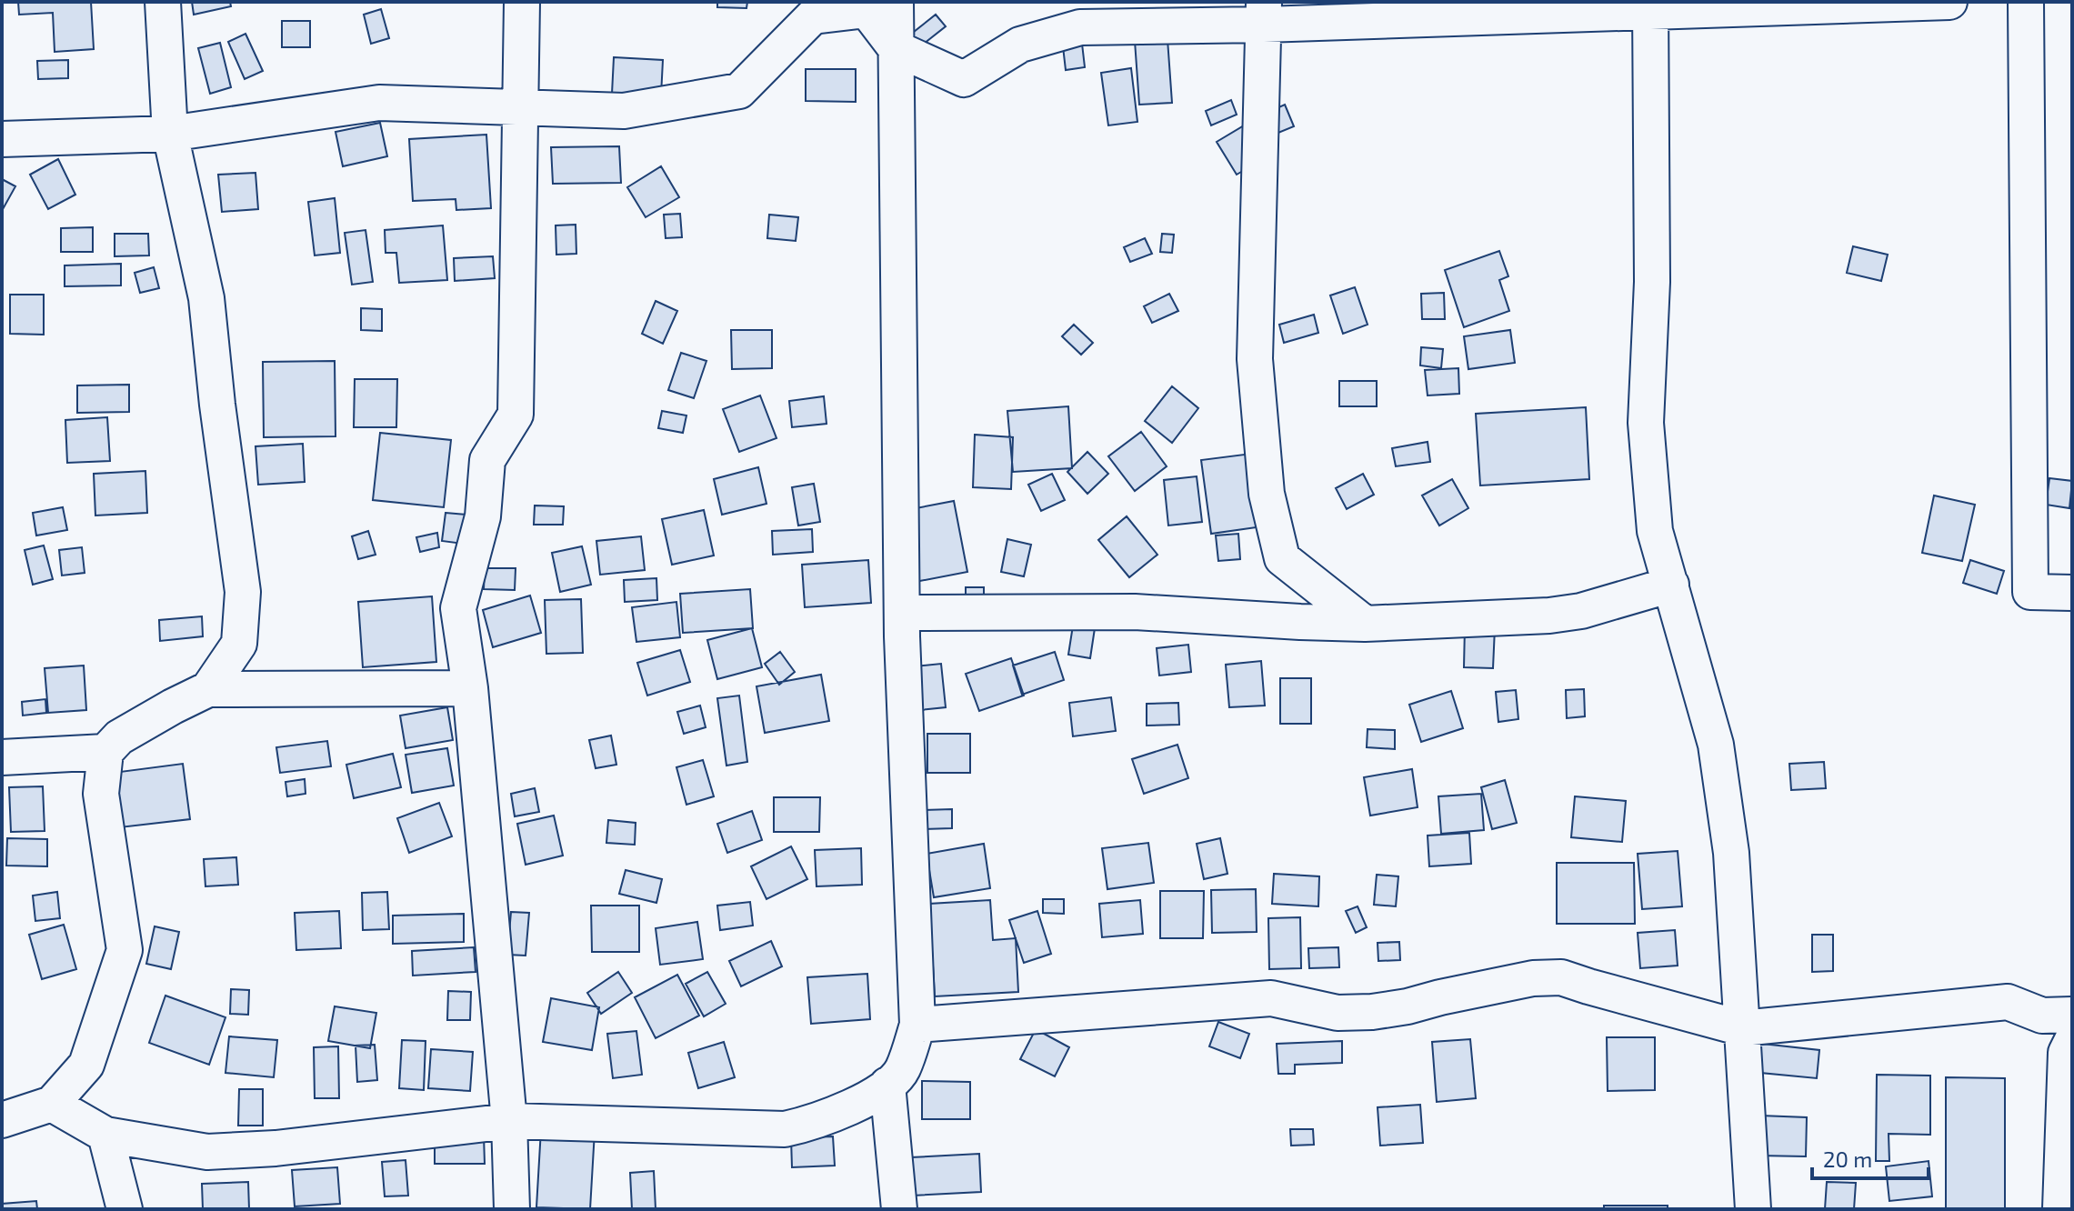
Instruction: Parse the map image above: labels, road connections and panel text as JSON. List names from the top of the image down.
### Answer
{
  "scale_bar": "20 m"
}
